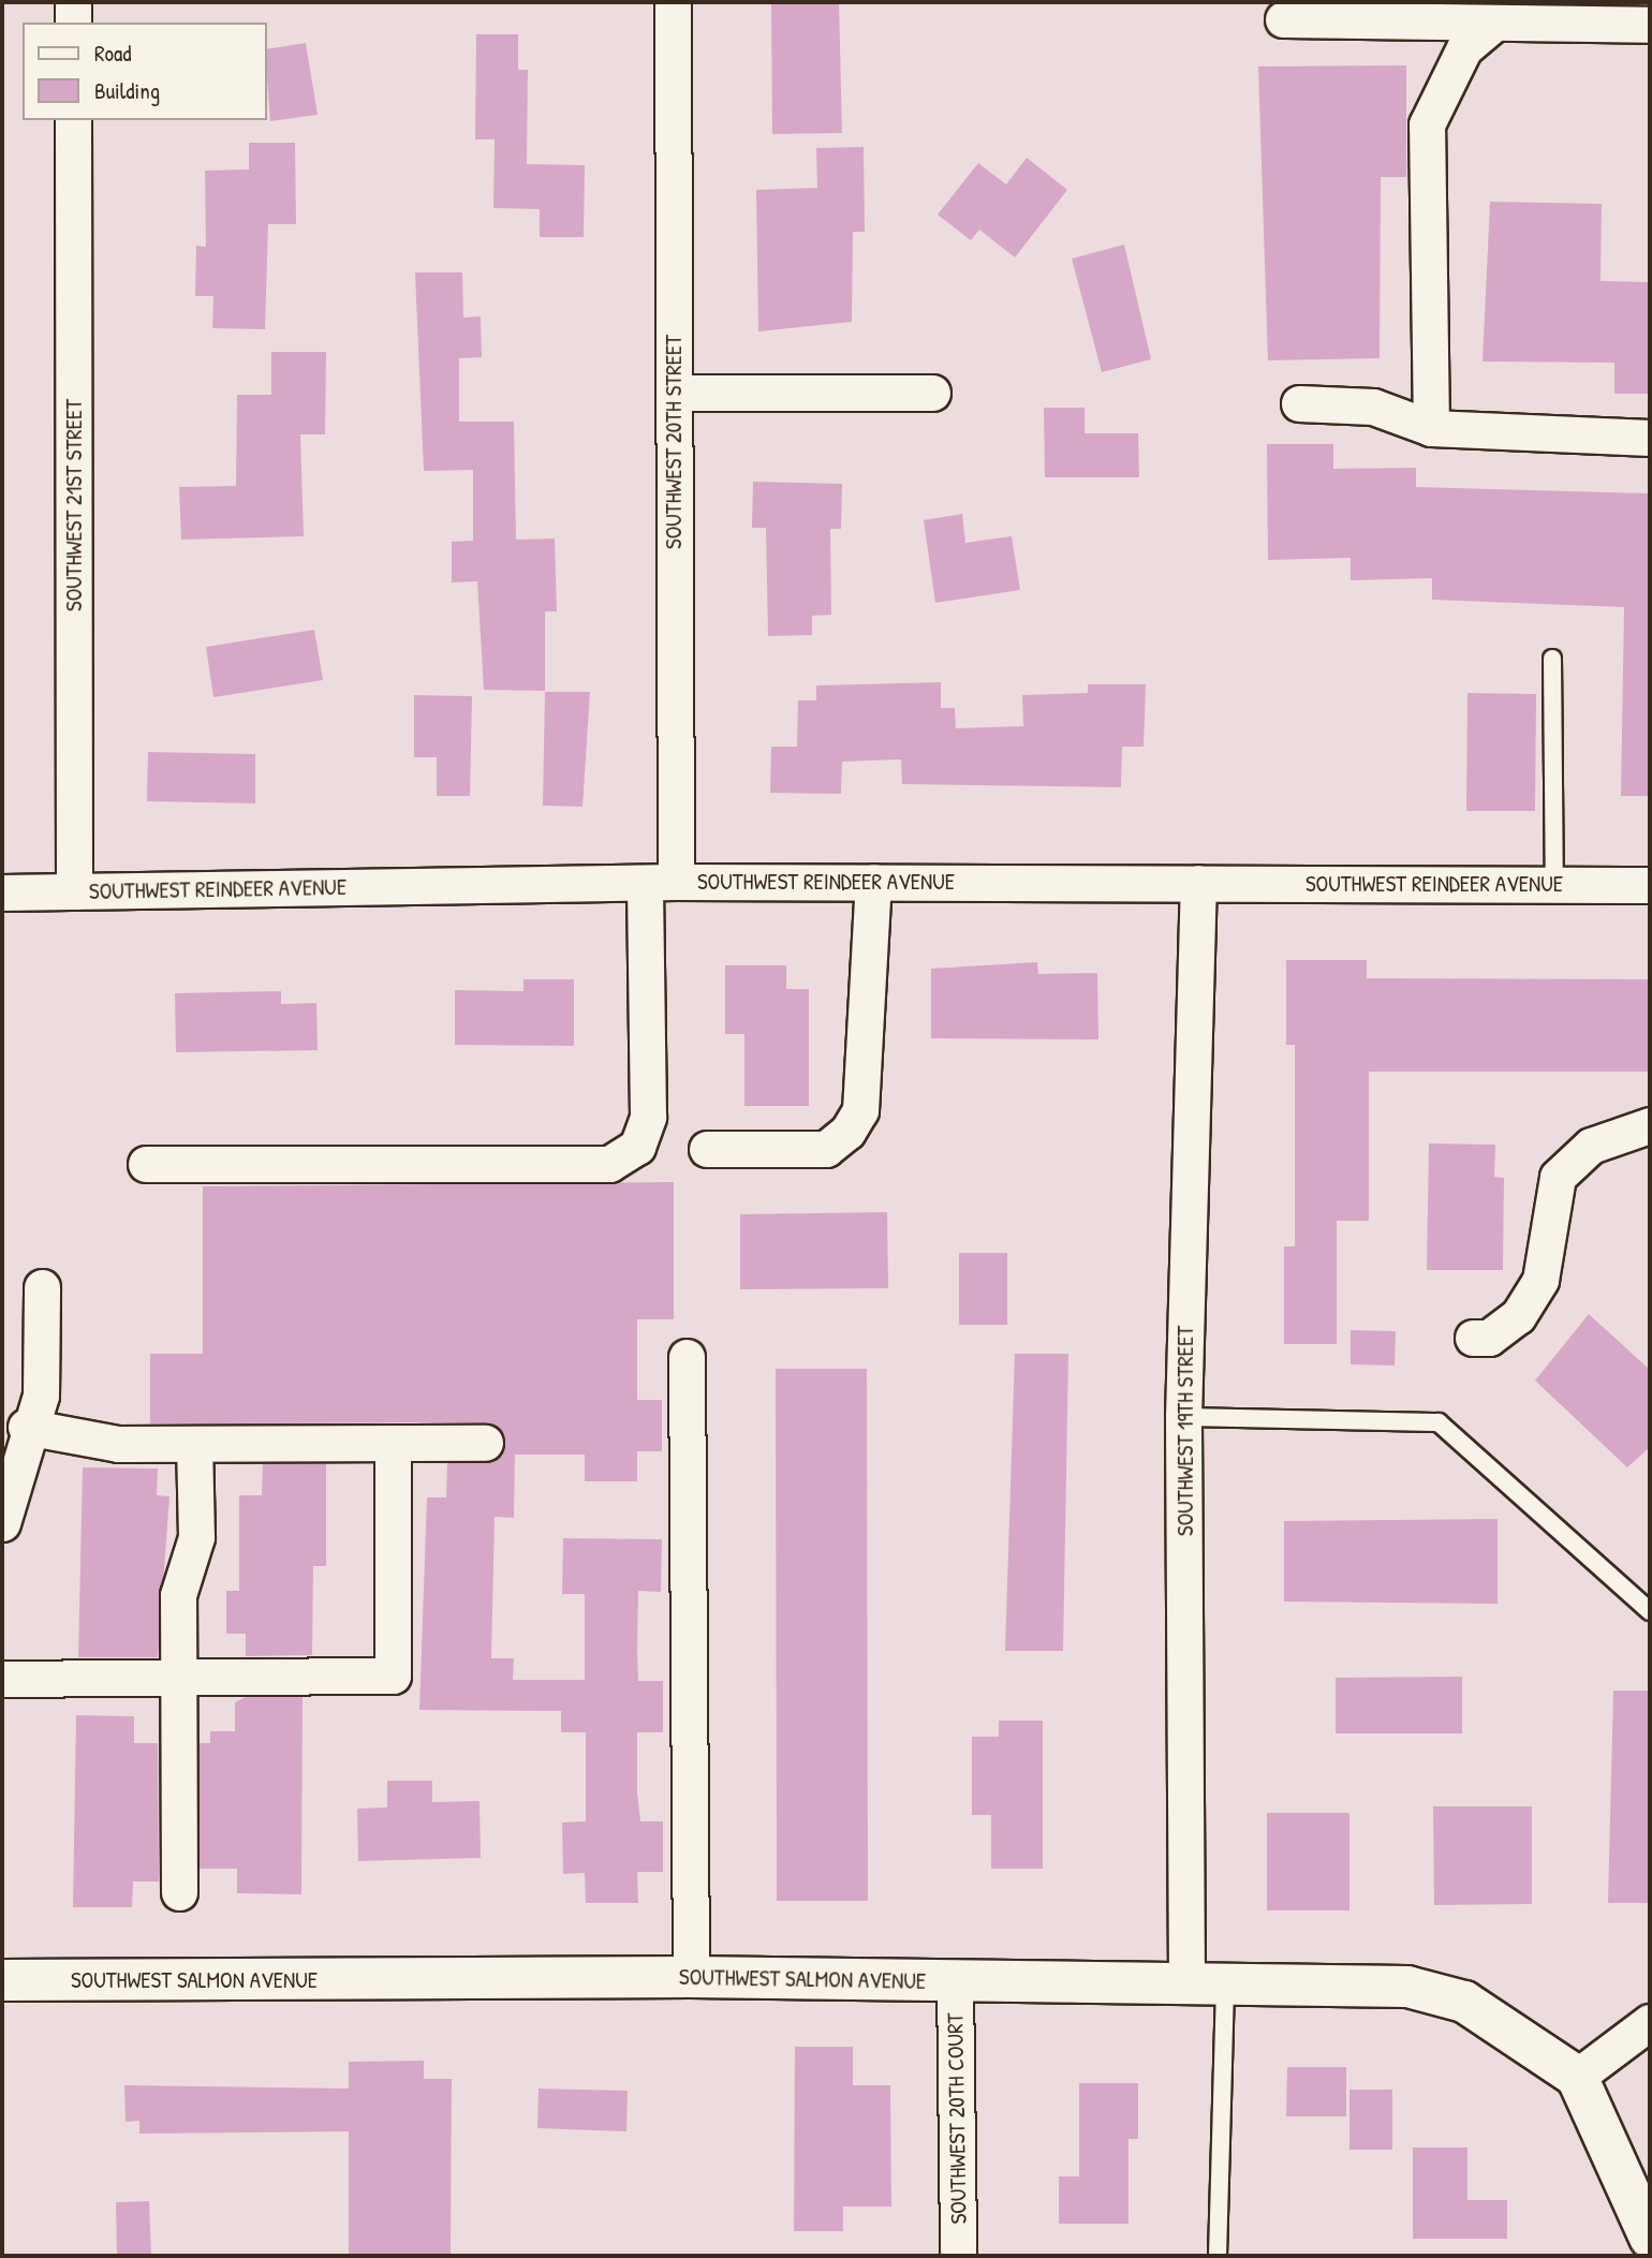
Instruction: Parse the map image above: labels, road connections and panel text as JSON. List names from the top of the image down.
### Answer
{
  "streets": {
    "main road": ["SOUTHWEST SALMON AVENUE"],
    "street": [
      "SOUTHWEST 20TH STREET",
      "SOUTHWEST 21ST STREET",
      "SOUTHWEST REINDEER AVENUE",
      "SOUTHWEST 19TH STREET",
      "SOUTHWEST 20TH COURT"
    ]
  },
  "crossings": [
    ["SOUTHWEST 20TH STREET", "SOUTHWEST REINDEER AVENUE"],
    ["SOUTHWEST 21ST STREET", "SOUTHWEST REINDEER AVENUE"],
    ["SOUTHWEST REINDEER AVENUE", "SOUTHWEST 19TH STREET"],
    ["SOUTHWEST 19TH STREET", "SOUTHWEST SALMON AVENUE"],
    ["SOUTHWEST SALMON AVENUE", "SOUTHWEST 20TH COURT"]
  ],
  "legend": ["Road", "Building"]
}
